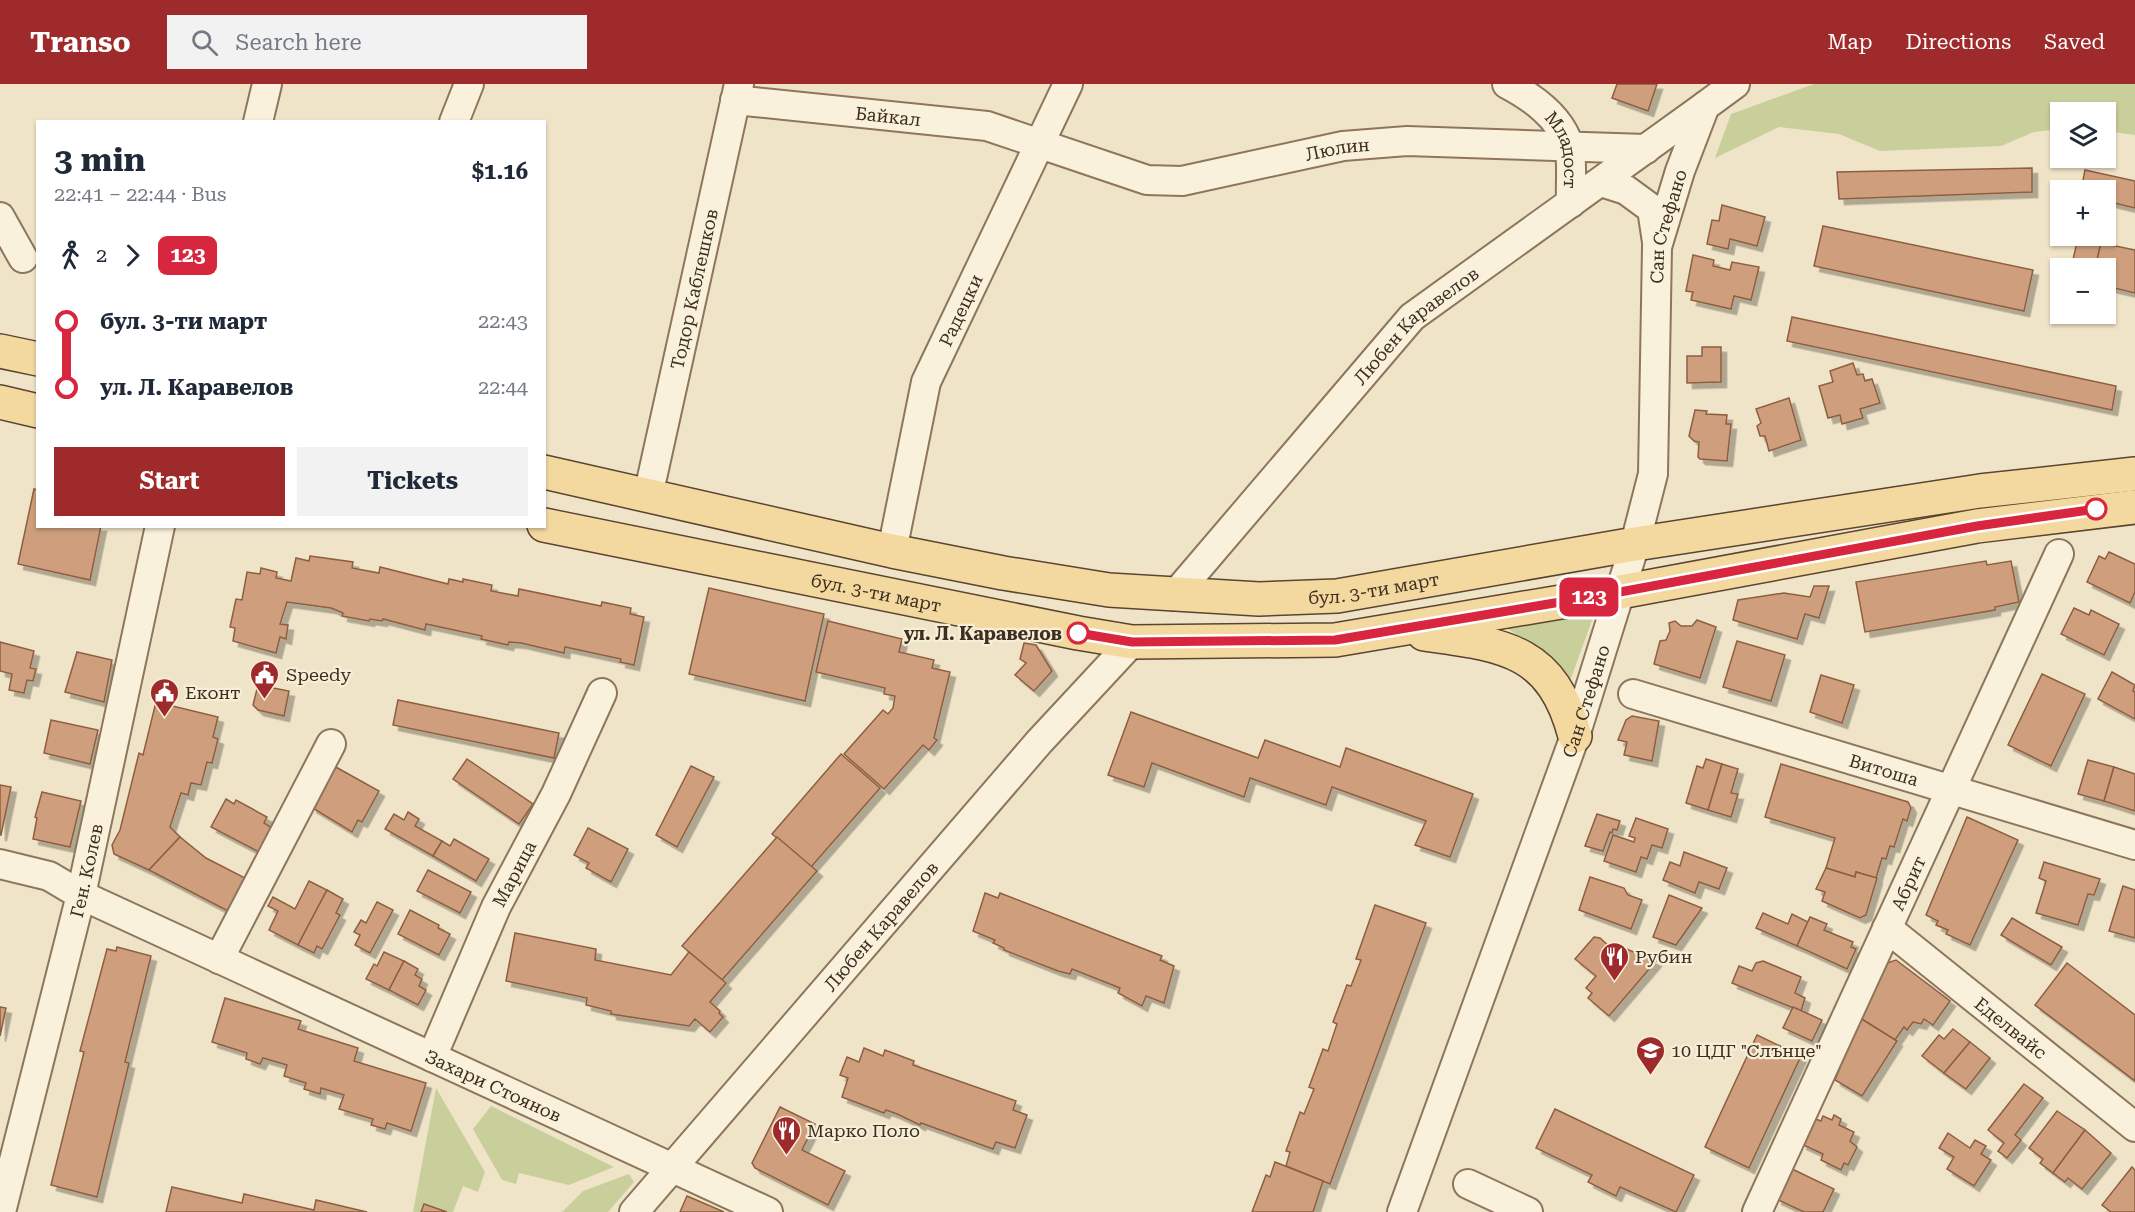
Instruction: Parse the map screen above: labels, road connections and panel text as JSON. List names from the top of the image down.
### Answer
{
  "streets": {
    "main road": ["бул. 3-ти март"],
    "street": [
      "Байкал",
      "Люлин",
      "Младост",
      "Сан Стефано",
      "Тодор Каблешков",
      "Радецки",
      "Любен Каравелов",
      "Витоша",
      "Ген. Колев",
      "Марица",
      "Абрит",
      "Еделвайс",
      "Захари Стоянов"
    ]
  },
  "crossings": [
    ["Байкал", "Люлин"],
    ["Байкал", "Тодор Каблешков"],
    ["Байкал", "Радецки"],
    ["Люлин", "Младост"],
    ["Люлин", "Радецки"],
    ["Люлин", "Любен Каравелов"],
    ["Младост", "Любен Каравелов"],
    ["Сан Стефано", "Любен Каравелов"],
    ["Сан Стефано", "бул. 3-ти март"],
    ["Тодор Каблешков", "бул. 3-ти март"],
    ["Радецки", "бул. 3-ти март"],
    ["Любен Каравелов", "бул. 3-ти март"],
    ["Любен Каравелов", "Захари Стоянов"],
    ["Витоша", "Абрит"],
    ["Ген. Колев", "Захари Стоянов"],
    ["Марица", "Захари Стоянов"],
    ["Абрит", "Еделвайс"]
  ],
  "places": {
    "other": ["ул. Л. Каравелов"],
    "public building": ["Speedy", "Еконт"],
    "restaurant": ["Рубин", "Марко Поло"],
    "school or university": ["10 ЦДГ \"Слънце\""]
  },
  "lines": ["bus line 123"],
  "page": {
    "header": "Transo",
    "search": "Search here",
    "nav": ["Map", "Directions", "Saved"],
    "on_map": "123",
    "map_buttons": ["+", "−"],
    "heading": ["3 min", "22:41 – 22:44 · Bus", "$1.16"],
    "legs": ["2", "123"],
    "list": [
      {
        "name": "бул. 3-ти март",
        "value": "22:43"
      },
      {
        "name": "ул. Л. Каравелов",
        "value": "22:44"
      }
    ],
    "buttons": ["Start", "Tickets"]
  }
}
